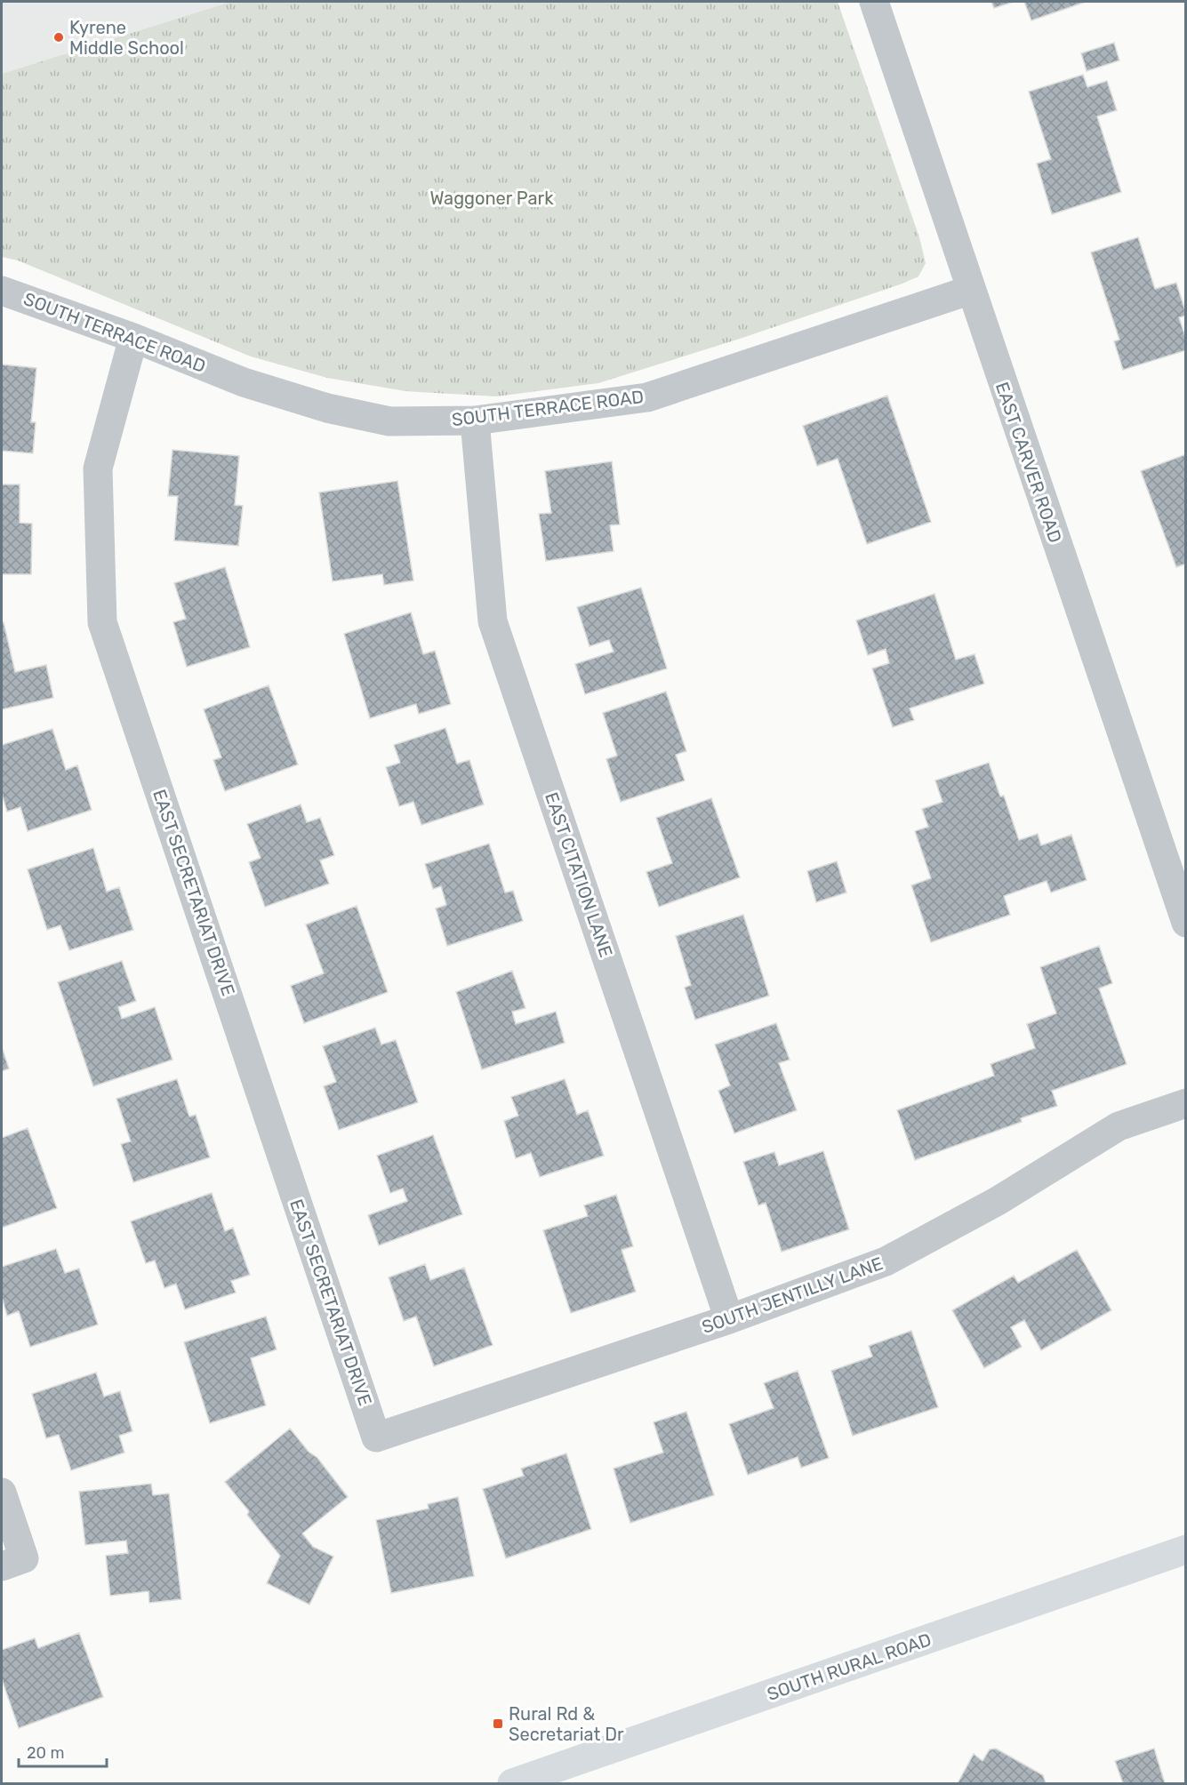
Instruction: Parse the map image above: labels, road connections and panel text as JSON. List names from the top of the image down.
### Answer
{
  "streets": {
    "main road": ["SOUTH RURAL ROAD"],
    "street": [
      "SOUTH TERRACE ROAD",
      "EAST CARVER ROAD",
      "EAST CITATION LANE",
      "EAST SECRETARIAT DRIVE",
      "SOUTH JENTILLY LANE"
    ]
  },
  "crossings": [
    ["SOUTH TERRACE ROAD", "EAST CARVER ROAD"],
    ["SOUTH TERRACE ROAD", "EAST CITATION LANE"],
    ["SOUTH TERRACE ROAD", "EAST SECRETARIAT DRIVE"],
    ["EAST CITATION LANE", "SOUTH JENTILLY LANE"],
    ["EAST SECRETARIAT DRIVE", "SOUTH JENTILLY LANE"]
  ],
  "parks": ["Waggoner Park"],
  "places": {
    "other": ["Kyrene Middle School"],
    "transit": ["Rural Rd & Secretariat Dr"]
  },
  "scale_bar": "20 m"
}
